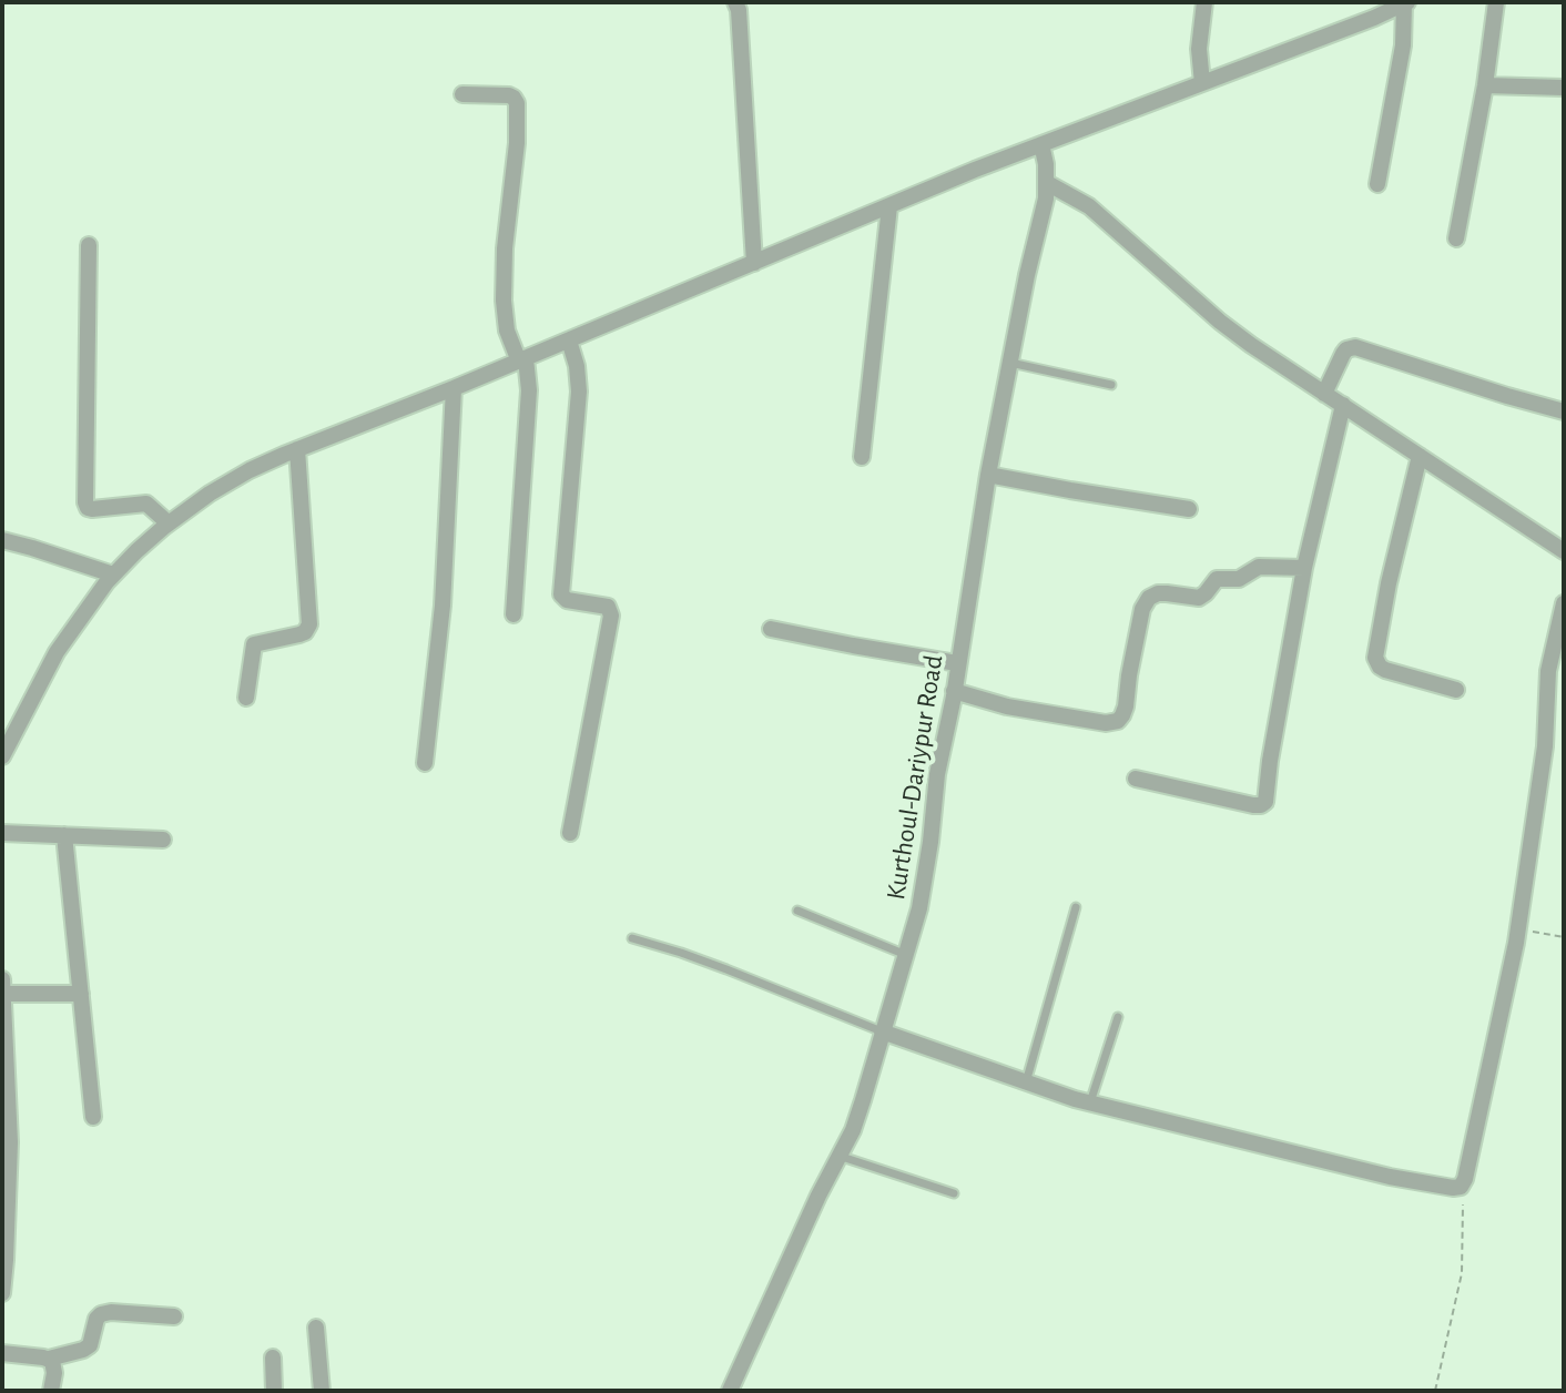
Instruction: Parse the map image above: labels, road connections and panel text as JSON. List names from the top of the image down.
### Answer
{
  "streets": {
    "street": ["Kurthoul-Dariypur Road"]
  }
}
